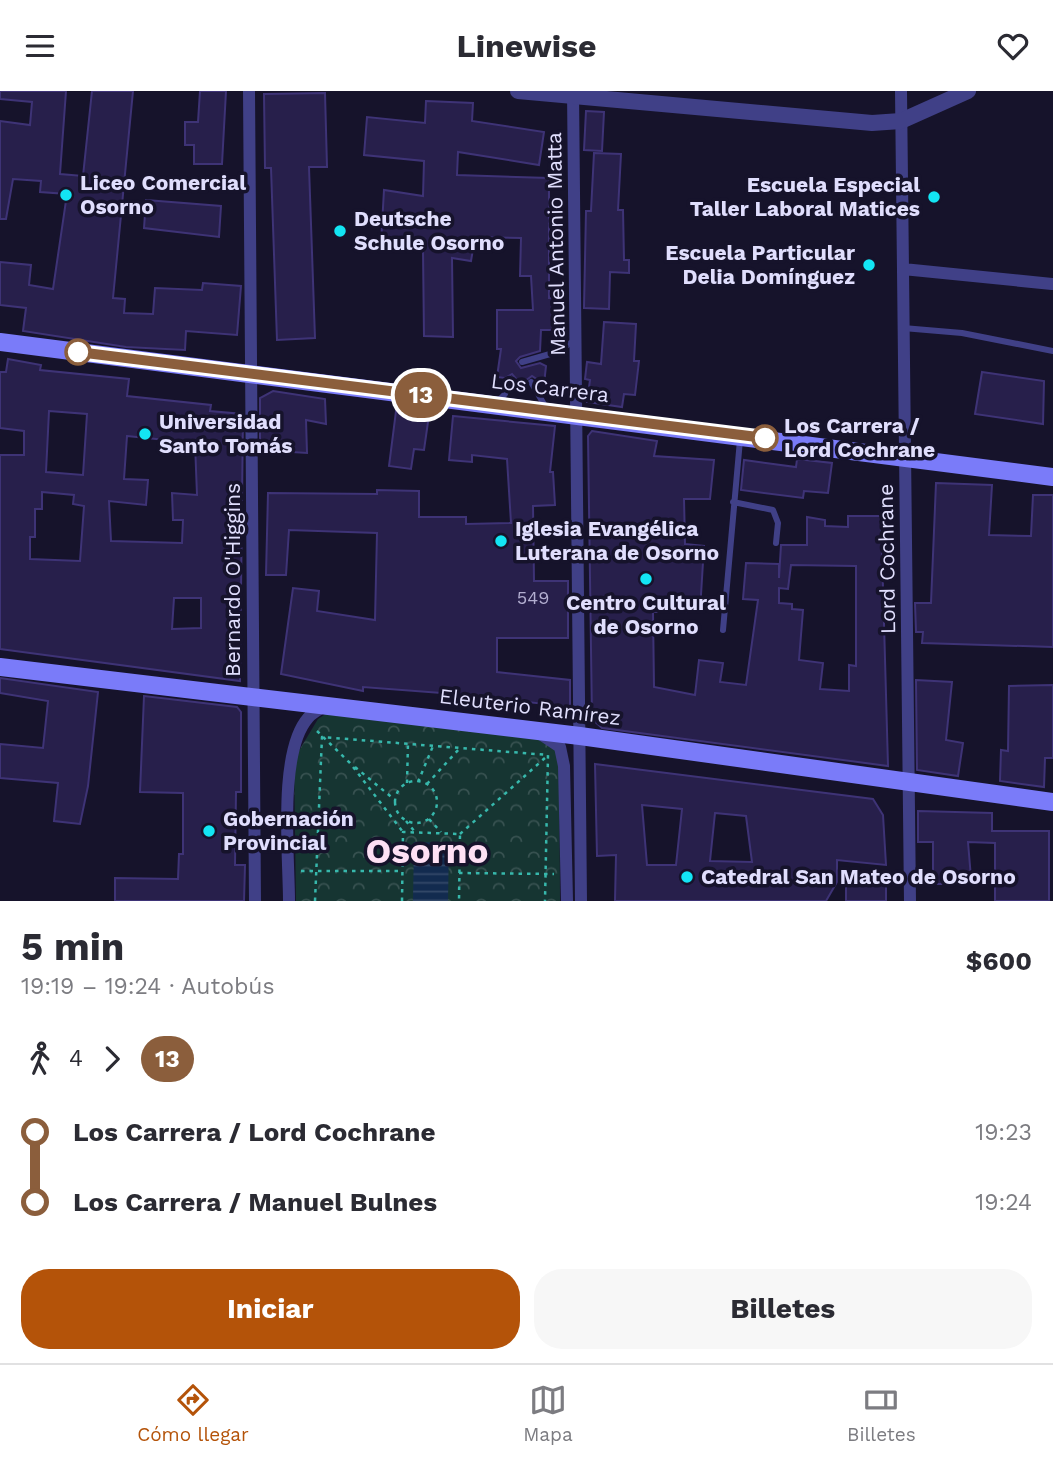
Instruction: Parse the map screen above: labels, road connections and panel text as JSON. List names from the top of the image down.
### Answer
{
  "streets": {
    "main road": ["Los Carrera", "Eleuterio Ramírez"],
    "street": ["Manuel Antonio Matta", "Lord Cochrane", "Bernardo O'Higgins"]
  },
  "crossings": [
    ["Manuel Antonio Matta", "Los Carrera"],
    ["Manuel Antonio Matta", "Eleuterio Ramírez"],
    ["Los Carrera", "Lord Cochrane"],
    ["Los Carrera", "Bernardo O'Higgins"],
    ["Lord Cochrane", "Eleuterio Ramírez"],
    ["Bernardo O'Higgins", "Eleuterio Ramírez"]
  ],
  "districts": ["Osorno"],
  "places": [
    "Liceo Comercial Osorno",
    "Escuela Especial Taller Laboral Matices",
    "Deutsche Schule Osorno",
    "Escuela Particular Delia Domínguez",
    "Universidad Santo Tomás",
    "Los Carrera / Lord Cochrane",
    "Iglesia Evangélica Luterana de Osorno",
    "Centro Cultural de Osorno",
    "Gobernación Provincial",
    "Catedral San Mateo de Osorno"
  ],
  "lines": ["bus line 13"],
  "house_numbers": ["549"],
  "page": {
    "header": "Linewise",
    "on_map": "13",
    "heading": ["5 min", "19:19 – 19:24 · Autobús", "$600"],
    "legs": ["4", "13"],
    "list": [
      {
        "name": "Los Carrera / Lord Cochrane",
        "value": "19:23"
      },
      {
        "name": "Los Carrera / Manuel Bulnes",
        "value": "19:24"
      }
    ],
    "buttons": ["Iniciar", "Billetes"],
    "tabs": ["Cómo llegar", "Mapa", "Billetes"]
  }
}
